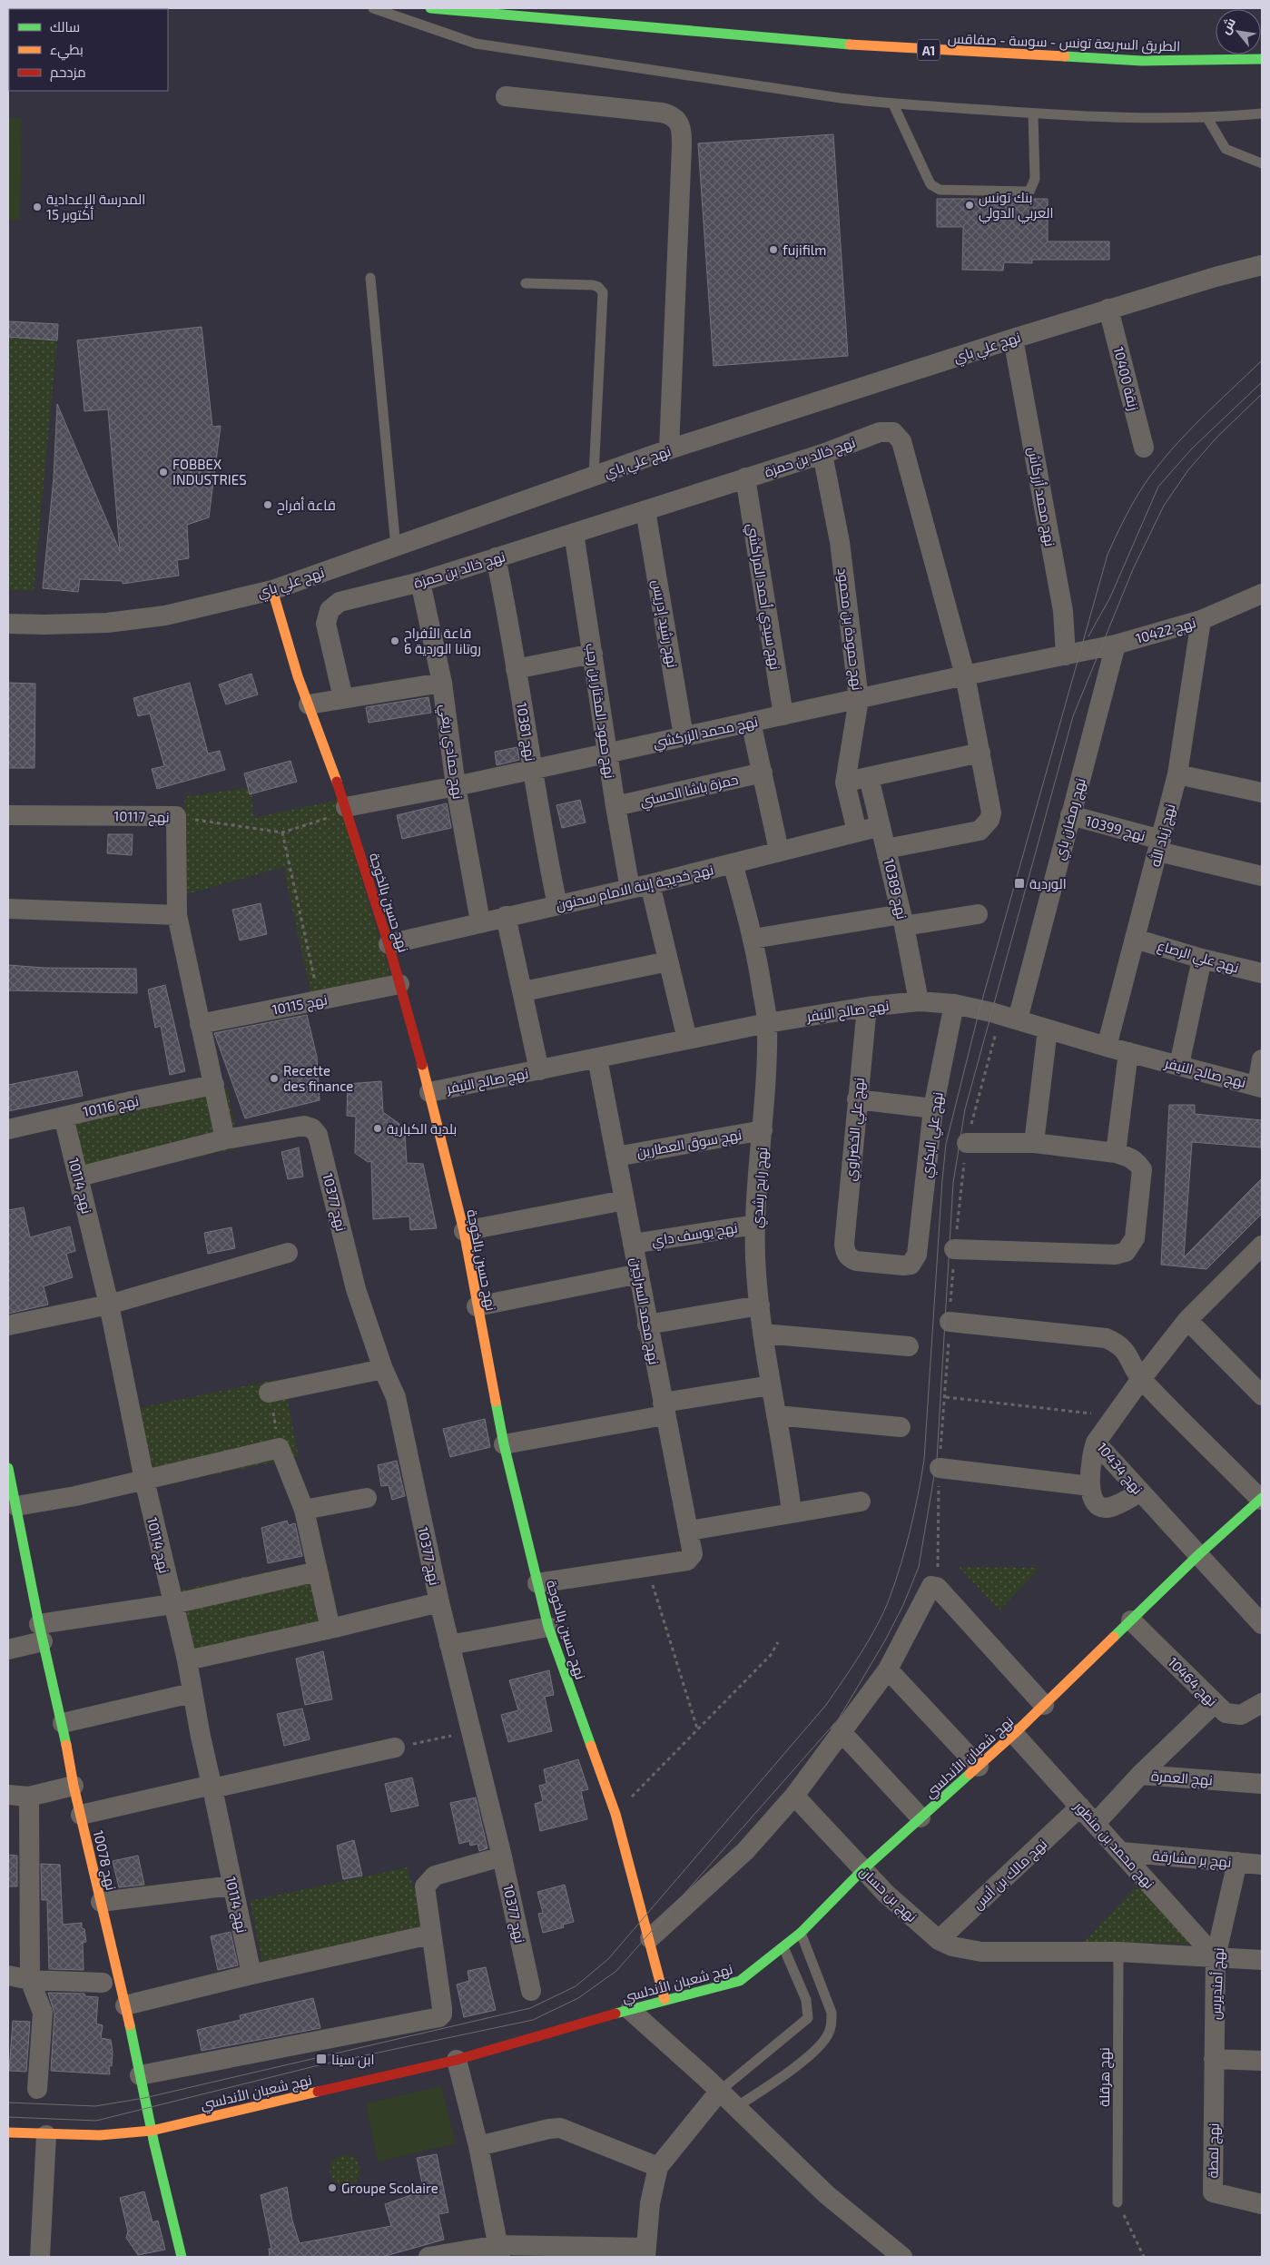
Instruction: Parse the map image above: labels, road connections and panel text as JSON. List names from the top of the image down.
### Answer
{
  "streets": {
    "main road": [
      "الطريق السريعة تونس - سوسة - صفاقس",
      "A1",
      "نهج حسين بالخوجة",
      "نهج شعبان الأندلسي",
      "نهج 10078"
    ],
    "street": [
      "نهج علي باي",
      "زنقة 10400",
      "نهج خالد بن حمزة",
      "نهج محمد أزركاش",
      "نهج سيدي أحمد المراكشي",
      "نهج رشيد إدريس",
      "نهج حمودة بن محمود",
      "نهج 10422",
      "نهج حمود المختار بن رجب",
      "نهج 10381",
      "نهج محمد الزركشي",
      "نهج حمادي ريغي",
      "حمزة باشا الحسني",
      "نهج 10117",
      "نهج رمضان باي",
      "نهج 10399",
      "نهج زياد الله",
      "نهج خديجة إبنة الامام سحنون",
      "نهج 10389",
      "نهج علي الرصاع",
      "نهج 10115",
      "نهج صالح النيفر",
      "نهج 10116",
      "نهج علي الخضراوي",
      "نهج علي البكري",
      "نهج سوق العطارين",
      "نهج 10114",
      "نهج رابح رشدي",
      "نهج 10377",
      "نهج يوسف داي",
      "نهج محمد السراجين",
      "نهج 10434",
      "نهج 10464",
      "نهج العمرة",
      "نهج محمد بن منظور",
      "نهج بر مشارقة",
      "نهج مالك بن أنس",
      "نهج بن حسان",
      "نهج أمنديرس",
      "نهج لمطة"
    ],
    "lane": ["نهج هرقلة"]
  },
  "crossings": [
    ["نهج علي باي", "زنقة 10400"],
    ["نهج علي باي", "نهج محمد أزركاش"],
    ["نهج علي باي", "نهج حسين بالخوجة"],
    ["نهج خالد بن حمزة", "نهج سيدي أحمد المراكشي"],
    ["نهج خالد بن حمزة", "نهج رشيد إدريس"],
    ["نهج خالد بن حمزة", "نهج حمودة بن محمود"],
    ["نهج خالد بن حمزة", "نهج حمود المختار بن رجب"],
    ["نهج خالد بن حمزة", "نهج 10381"],
    ["نهج خالد بن حمزة", "نهج محمد الزركشي"],
    ["نهج خالد بن حمزة", "نهج حمادي ريغي"],
    ["نهج خالد بن حمزة", "نهج 10389"],
    ["نهج محمد أزركاش", "نهج 10422"],
    ["نهج محمد أزركاش", "نهج محمد الزركشي"],
    ["نهج سيدي أحمد المراكشي", "نهج محمد الزركشي"],
    ["نهج رشيد إدريس", "نهج محمد الزركشي"],
    ["نهج حمودة بن محمود", "نهج محمد الزركشي"],
    ["نهج حمودة بن محمود", "نهج خديجة إبنة الامام سحنون"],
    ["نهج 10422", "نهج محمد الزركشي"],
    ["نهج 10422", "نهج رمضان باي"],
    ["نهج 10422", "نهج زياد الله"],
    ["نهج حمود المختار بن رجب", "نهج محمد الزركشي"],
    ["نهج حمود المختار بن رجب", "حمزة باشا الحسني"],
    ["نهج حمود المختار بن رجب", "نهج خديجة إبنة الامام سحنون"],
    ["نهج حمود المختار بن رجب", "نهج صالح النيفر"],
    ["نهج 10381", "نهج محمد الزركشي"],
    ["نهج 10381", "نهج خديجة إبنة الامام سحنون"],
    ["نهج محمد الزركشي", "نهج حمادي ريغي"],
    ["نهج محمد الزركشي", "نهج حسين بالخوجة"],
    ["نهج حمادي ريغي", "نهج خديجة إبنة الامام سحنون"],
    ["نهج 10117", "نهج 10115"],
    ["نهج 10117", "نهج 10116"],
    ["نهج 10117", "نهج 10377"],
    ["نهج رمضان باي", "نهج 10399"],
    ["نهج رمضان باي", "نهج صالح النيفر"],
    ["نهج 10399", "نهج زياد الله"],
    ["نهج زياد الله", "نهج علي الرصاع"],
    ["نهج زياد الله", "نهج صالح النيفر"],
    ["نهج خديجة إبنة الامام سحنون", "نهج 10389"],
    ["نهج خديجة إبنة الامام سحنون", "نهج حسين بالخوجة"],
    ["نهج خديجة إبنة الامام سحنون", "نهج رابح رشدي"],
    ["نهج 10389", "نهج صالح النيفر"],
    ["نهج حسين بالخوجة", "نهج 10115"],
    ["نهج حسين بالخوجة", "نهج صالح النيفر"],
    ["نهج حسين بالخوجة", "نهج شعبان الأندلسي"],
    ["نهج صالح النيفر", "نهج علي الخضراوي"],
    ["نهج صالح النيفر", "نهج علي البكري"],
    ["نهج صالح النيفر", "نهج رابح رشدي"],
    ["نهج صالح النيفر", "نهج محمد السراجين"],
    ["نهج 10116", "نهج 10114"],
    ["نهج علي الخضراوي", "نهج علي البكري"],
    ["نهج سوق العطارين", "نهج رابح رشدي"],
    ["نهج سوق العطارين", "نهج محمد السراجين"],
    ["نهج رابح رشدي", "نهج يوسف داي"],
    ["نهج يوسف داي", "نهج محمد السراجين"],
    ["نهج 10434", "نهج شعبان الأندلسي"],
    ["نهج 10464", "نهج شعبان الأندلسي"],
    ["نهج شعبان الأندلسي", "نهج محمد بن منظور"],
    ["نهج شعبان الأندلسي", "نهج 10078"],
    ["نهج شعبان الأندلسي", "نهج بن حسان"],
    ["نهج العمرة", "نهج محمد بن منظور"],
    ["نهج محمد بن منظور", "نهج بر مشارقة"],
    ["نهج محمد بن منظور", "نهج مالك بن أنس"],
    ["نهج محمد بن منظور", "نهج بن حسان"],
    ["نهج محمد بن منظور", "نهج أمنديرس"],
    ["نهج بر مشارقة", "نهج أمنديرس"],
    ["نهج مالك بن أنس", "نهج بن حسان"],
    ["نهج بن حسان", "نهج أمنديرس"],
    ["نهج بن حسان", "نهج هرقلة"],
    ["نهج أمنديرس", "نهج لمطة"]
  ],
  "places": {
    "other": [
      "بنك تونس العربي الدولي",
      "المدرسة الإعدادية 15 أكتوبر",
      "fujifilm",
      "FOBBEX INDUSTRIES",
      "قاعة أفراح",
      "قاعة الأفراح روتانا الوردية 6",
      "Recette des finance",
      "بلدية الكبارية",
      "Groupe Scolaire"
    ],
    "transit": ["الوردية", "ابن سينا"]
  },
  "legend": ["سالك", "بطيء", "مزدحم"],
  "north": "top left"
}
